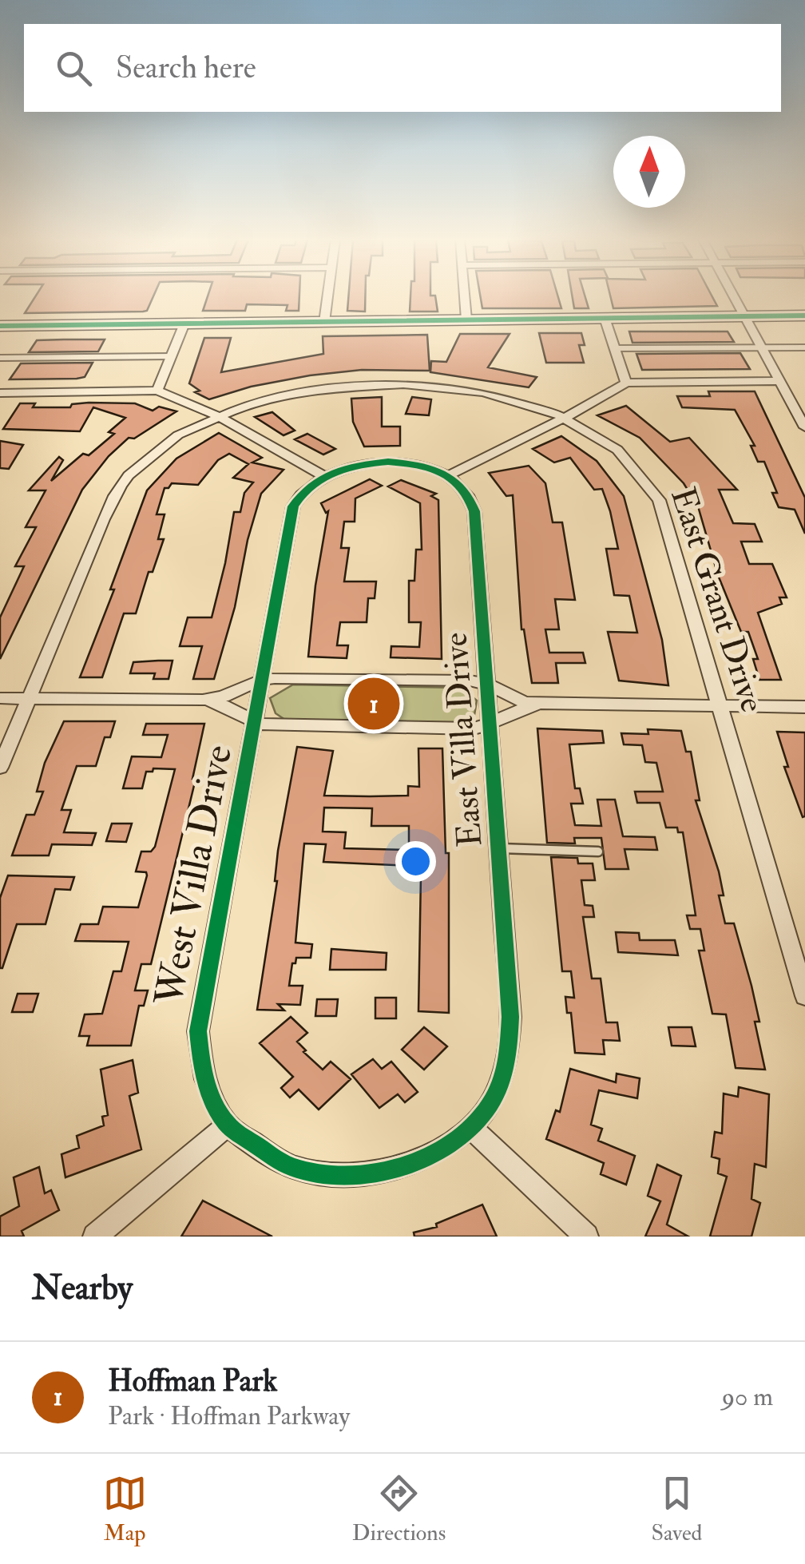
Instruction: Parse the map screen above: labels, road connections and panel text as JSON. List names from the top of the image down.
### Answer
{
  "streets": {
    "street": ["East Grant Drive", "East Villa Drive", "West Villa Drive"]
  },
  "crossings": [
    ["East Villa Drive", "West Villa Drive"]
  ],
  "north": "top",
  "page": {
    "search": "Search here",
    "pins": "1",
    "heading": "Nearby",
    "list": [
      {
        "mark": "1",
        "name": "Hoffman Park",
        "note": "Park · Hoffman Parkway",
        "value": "90 m"
      }
    ],
    "nav": ["Map", "Directions", "Saved"]
  }
}
